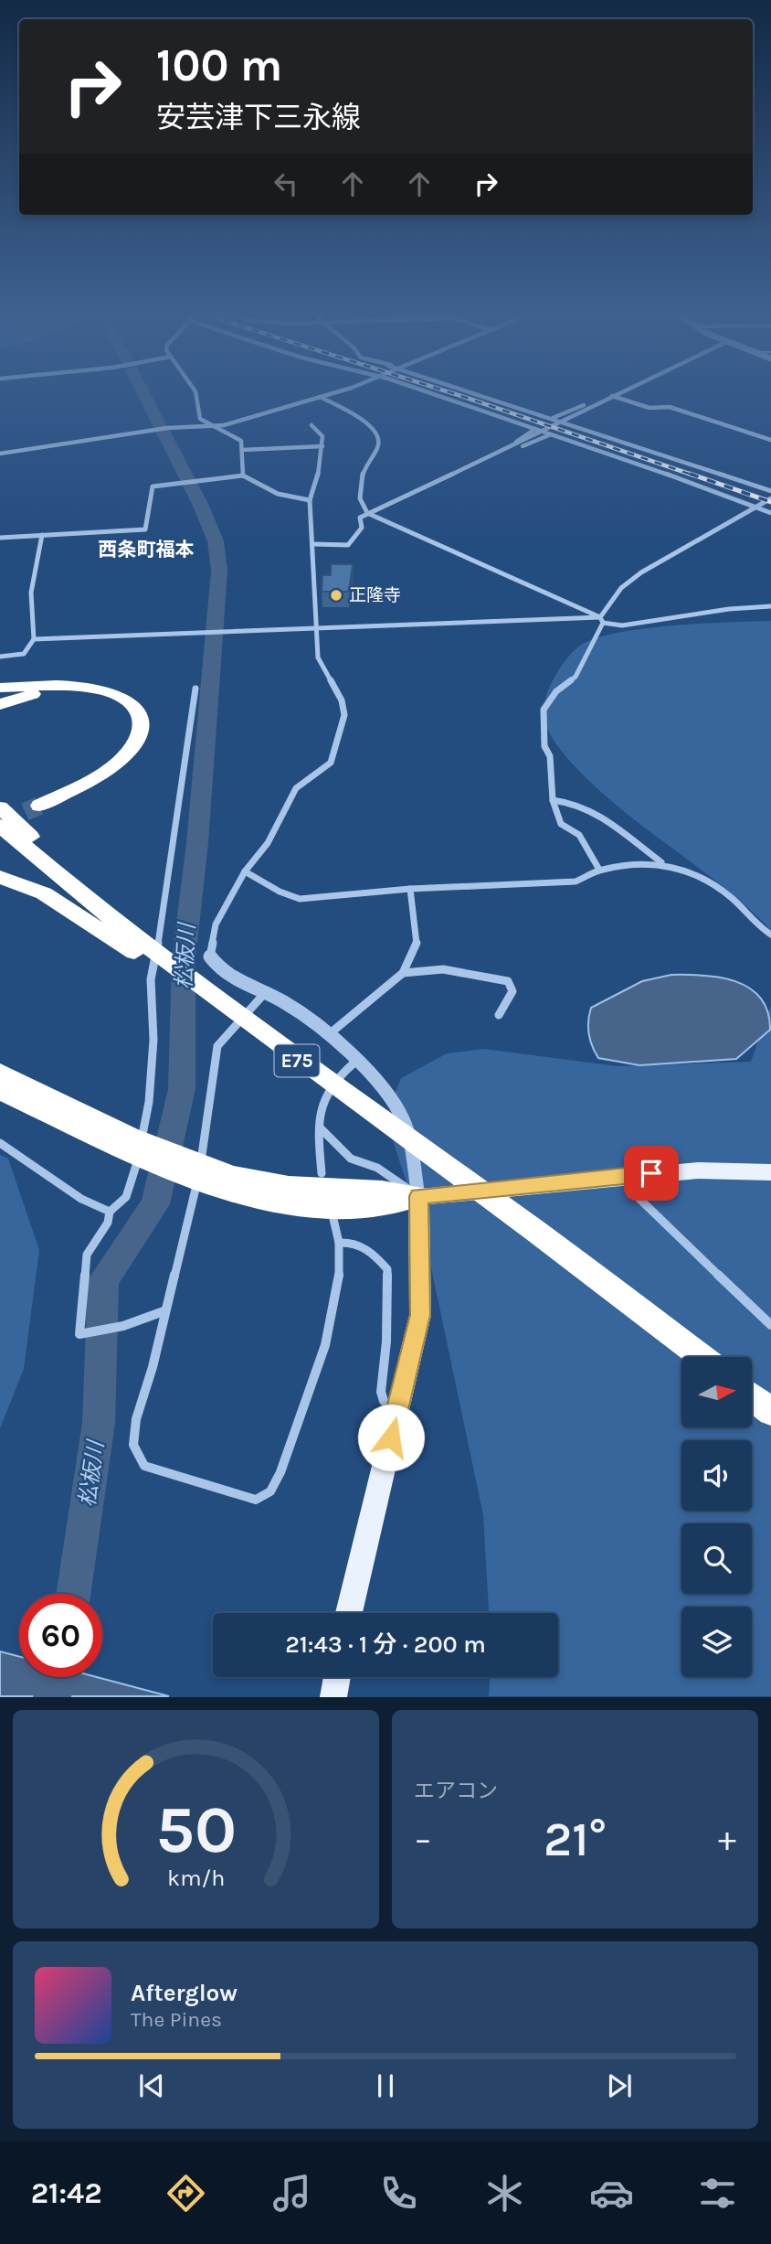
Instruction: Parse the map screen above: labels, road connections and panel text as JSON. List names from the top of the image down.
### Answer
{
  "streets": {
    "highway": ["E75"]
  },
  "districts": ["西条町福本"],
  "water": ["松板川"],
  "places": ["正隆寺"],
  "north": "right",
  "page": {
    "turn": ["100 m", "安芸津下三永線"],
    "limit": "60",
    "trip": "21:43 · 1 分 · 200 m",
    "tile": "エアコン",
    "heat": ["−", "21°", "+"],
    "song": ["Afterglow", "The Pines"],
    "tabs": "21:42",
    "gauge": ["50", "km/h"]
  }
}
